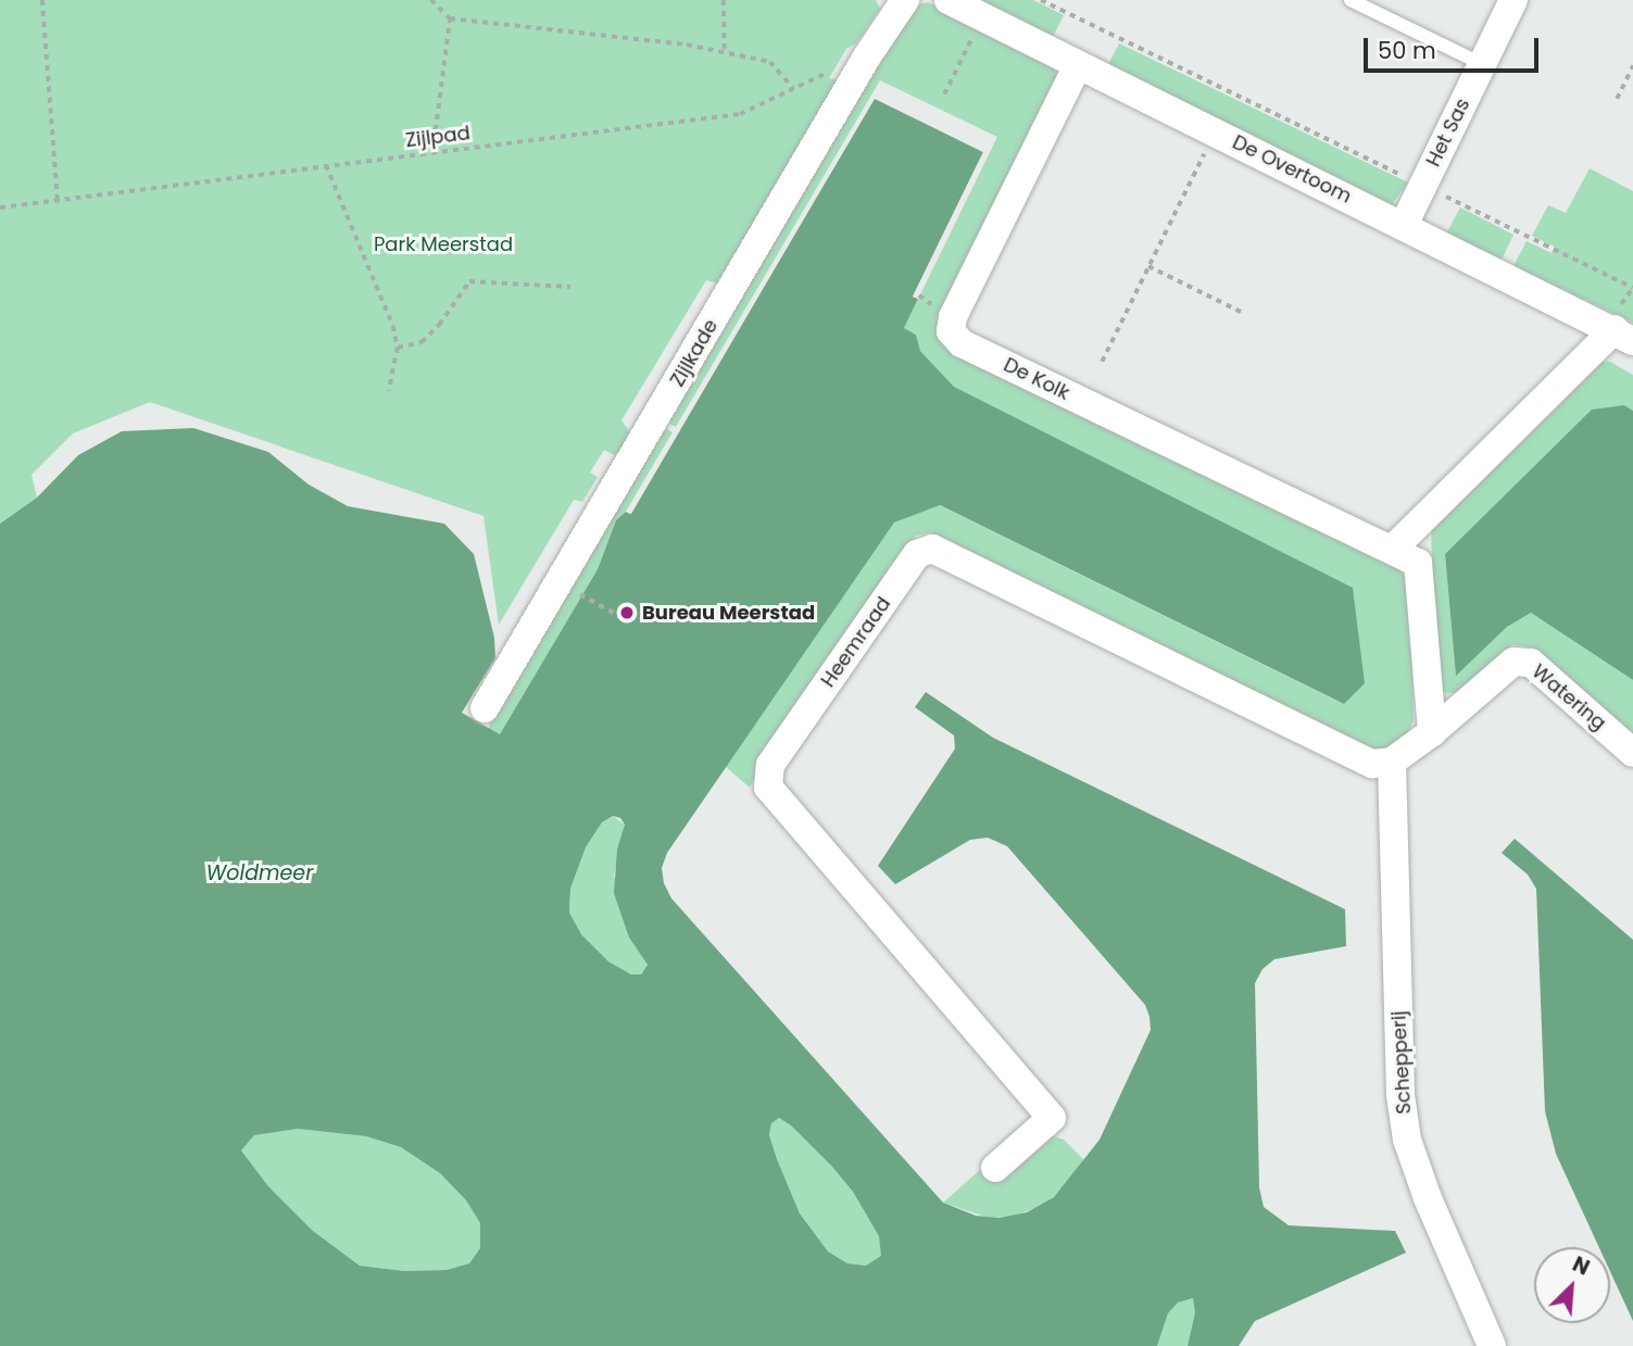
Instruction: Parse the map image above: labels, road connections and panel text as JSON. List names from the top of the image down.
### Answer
{
  "streets": {
    "street": [
      "Het Sas",
      "De Overtoom",
      "Zijlkade",
      "De Kolk",
      "Heemraad",
      "Watering",
      "Schepperij"
    ],
    "path": ["Zijlpad"]
  },
  "crossings": [
    ["Het Sas", "De Overtoom"],
    ["Zijlpad", "Zijlkade"],
    ["De Overtoom", "De Kolk"],
    ["De Kolk", "Watering"],
    ["Heemraad", "Schepperij"]
  ],
  "water": ["Woldmeer"],
  "parks": ["Park Meerstad"],
  "places": ["Bureau Meerstad"],
  "scale_bar": "50 m",
  "north": "top right"
}
